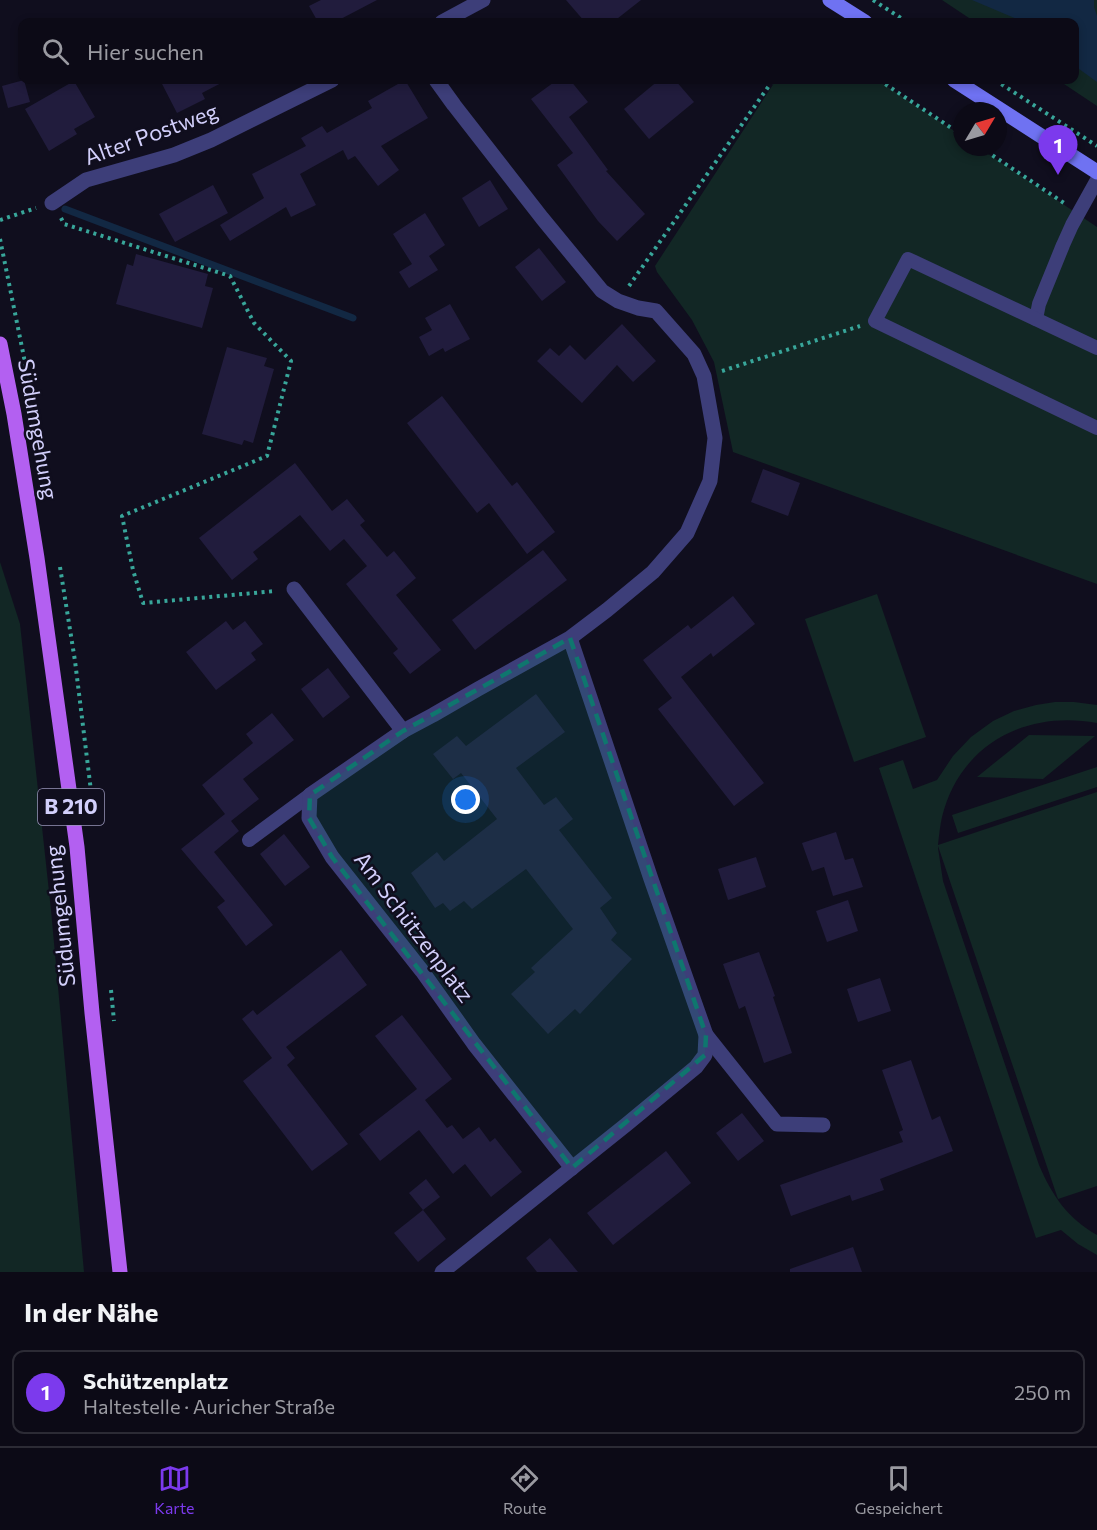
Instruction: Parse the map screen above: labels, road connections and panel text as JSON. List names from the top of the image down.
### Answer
{
  "streets": {
    "main road": ["Südumgehung", "B 210"],
    "street": ["Alter Postweg", "Am Schützenplatz"]
  },
  "north": "top right",
  "page": {
    "search": "Hier suchen",
    "pins": "1",
    "heading": "In der Nähe",
    "list": [
      {
        "mark": "1",
        "name": "Schützenplatz",
        "note": "Haltestelle · Auricher Straße",
        "value": "250 m"
      }
    ],
    "nav": ["Karte", "Route", "Gespeichert"]
  }
}
